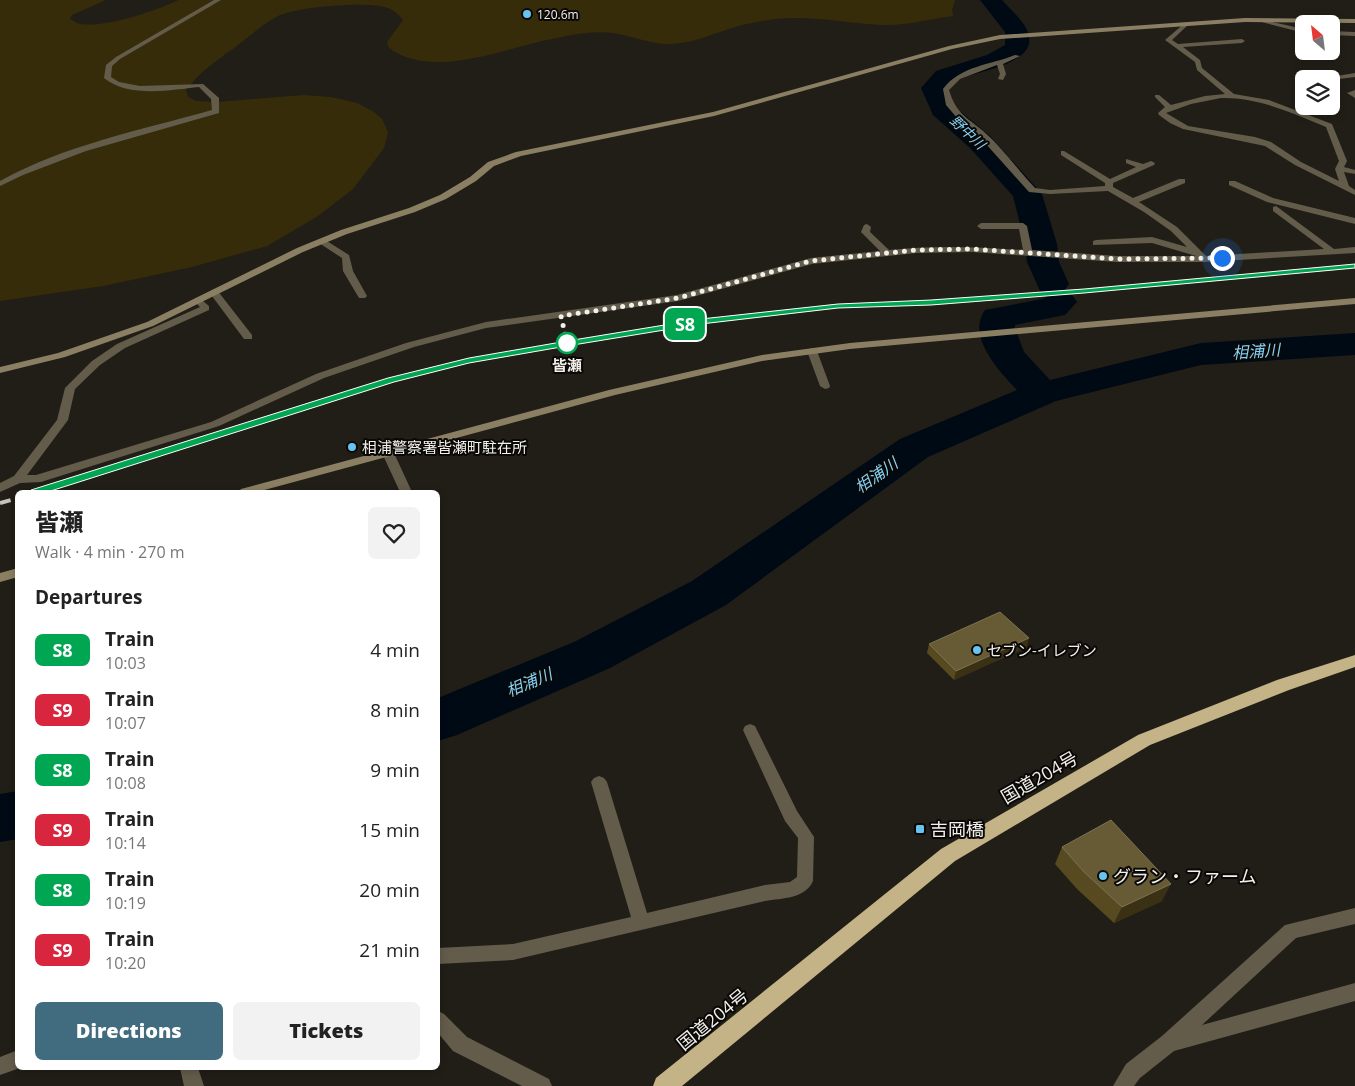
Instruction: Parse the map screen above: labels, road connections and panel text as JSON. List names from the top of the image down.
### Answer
{
  "streets": {
    "highway": ["国道204号"]
  },
  "water": ["野中川", "相浦川"],
  "places": {
    "other": [
      "120.6m",
      "皆瀬",
      "相浦警察署皆瀬町駐在所",
      "セブン-イレブン",
      "グラン・ファーム"
    ],
    "transit": ["吉岡橋"]
  },
  "north": "top left",
  "page": {
    "on_map": "S8",
    "heading": [
      ["皆瀬", "Walk · 4 min · 270 m"],
      "Departures"
    ],
    "list": [
      {
        "mark": "S8",
        "name": "Train",
        "note": "10:03",
        "value": "4 min"
      },
      {
        "mark": "S9",
        "name": "Train",
        "note": "10:07",
        "value": "8 min"
      },
      {
        "mark": "S8",
        "name": "Train",
        "note": "10:08",
        "value": "9 min"
      },
      {
        "mark": "S9",
        "name": "Train",
        "note": "10:14",
        "value": "15 min"
      },
      {
        "mark": "S8",
        "name": "Train",
        "note": "10:19",
        "value": "20 min"
      },
      {
        "mark": "S9",
        "name": "Train",
        "note": "10:20",
        "value": "21 min"
      }
    ],
    "buttons": ["Directions", "Tickets"]
  }
}
